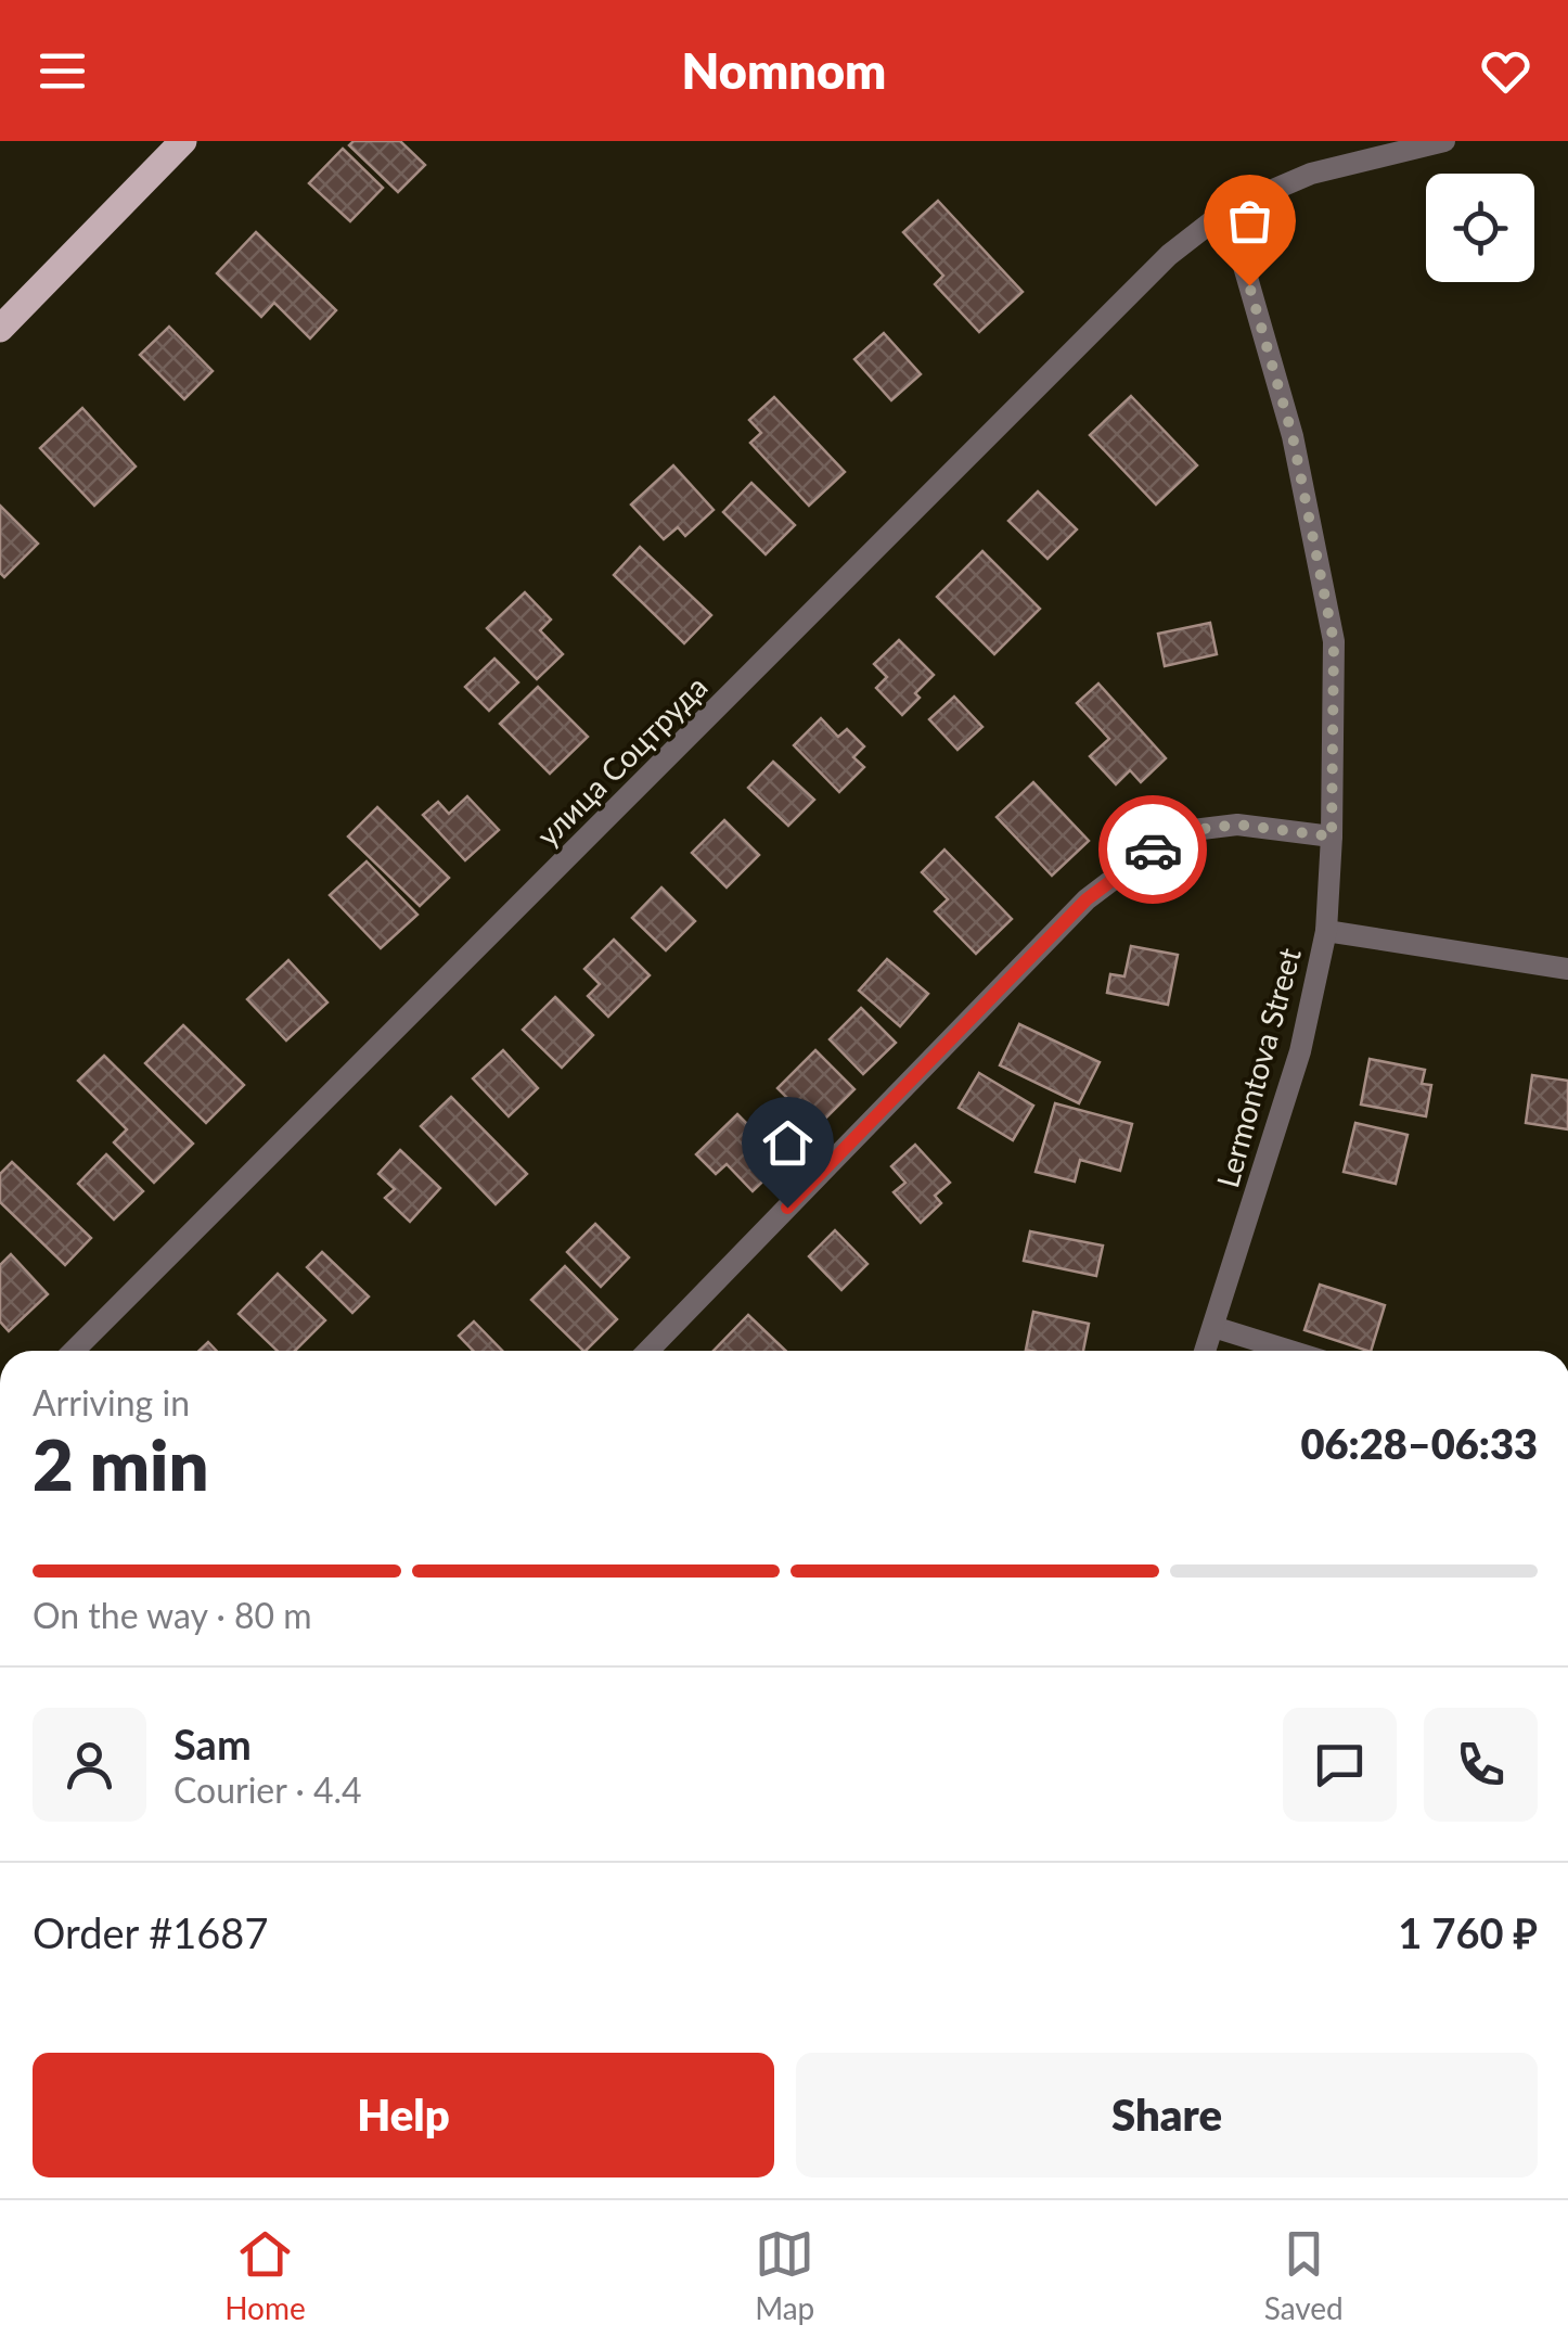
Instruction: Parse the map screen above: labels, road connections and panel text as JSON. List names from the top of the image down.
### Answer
{
  "streets": {
    "street": ["улица Соцтруда", "Lermontova Street"]
  },
  "crossings": [
    ["улица Соцтруда", "Lermontova Street"]
  ],
  "page": {
    "header": "Nomnom",
    "heading": ["2 min", "Arriving in", "06:28–06:33"],
    "panel": [
      "Sam",
      "Courier · 4.4",
      "Order #1687",
      "1 760 ₽"
    ],
    "bar": "On the way · 80 m",
    "buttons": ["Help", "Share"],
    "tabs": ["Home", "Map", "Saved"]
  }
}
